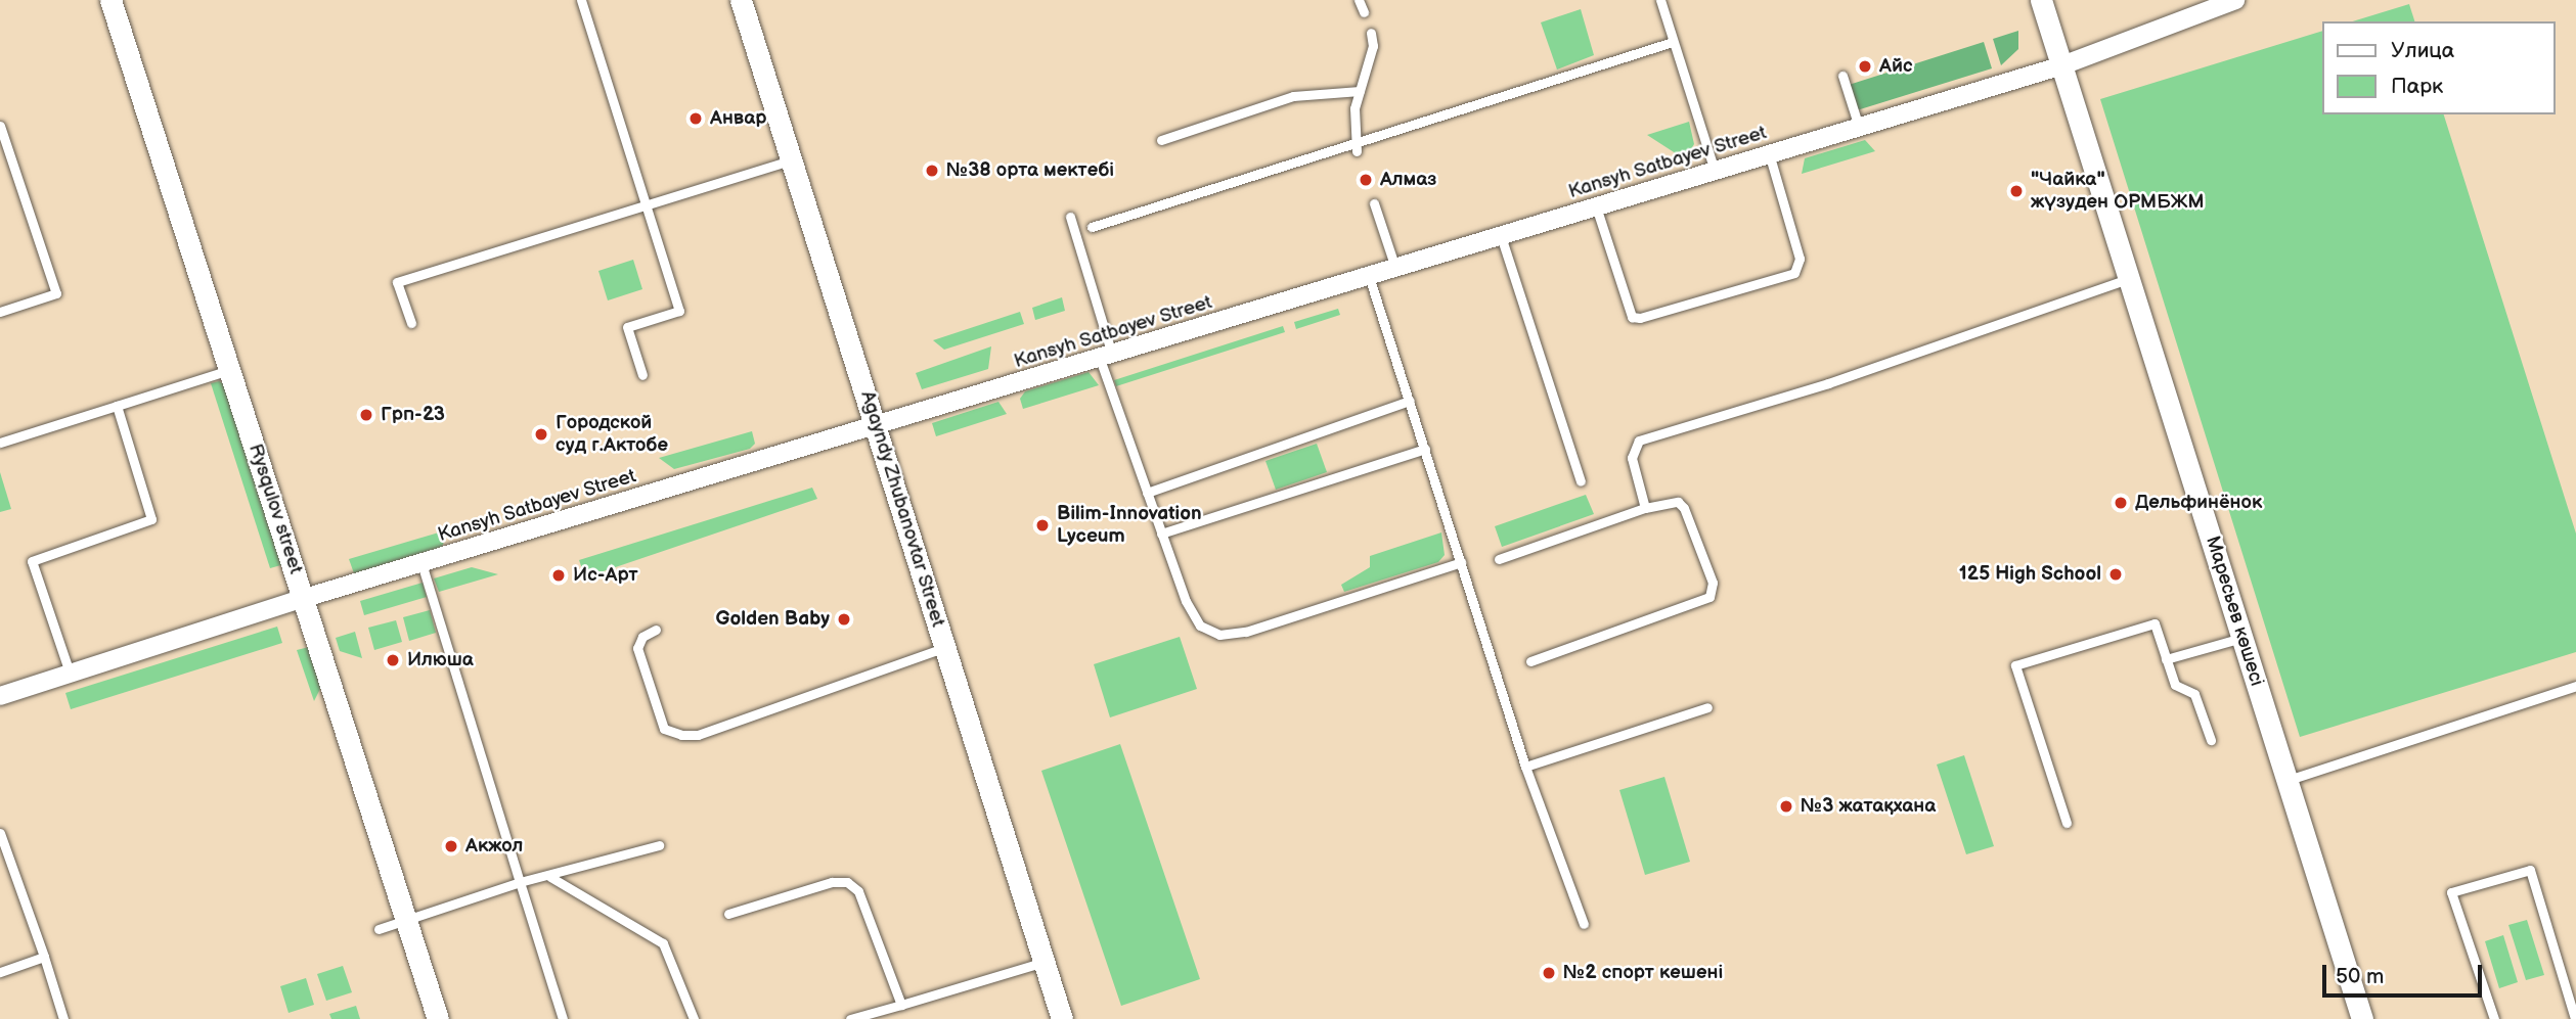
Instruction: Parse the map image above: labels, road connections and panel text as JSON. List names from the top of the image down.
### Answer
{
  "streets": {
    "street": [
      "Kansyh Satbayev Street",
      "Rysqulov street",
      "Agayndy Zhubanovtar Street",
      "Маресьев көшесі"
    ]
  },
  "crossings": [
    ["Kansyh Satbayev Street", "Rysqulov street"],
    ["Kansyh Satbayev Street", "Agayndy Zhubanovtar Street"],
    ["Kansyh Satbayev Street", "Маресьев көшесі"]
  ],
  "places": [
    "Айс",
    "Анвар",
    "№38 орта мектебі",
    "Алмаз",
    "\"Чайка\" жүзуден ОРМБЖМ",
    "Грп-23",
    "Городской суд г.Актобе",
    "Дельфинёнок",
    "Bilim-Innovation Lyceum",
    "125 High School",
    "Ис-Арт",
    "Golden Baby",
    "Илюша",
    "№3 жатақхана",
    "Акжол",
    "№2 спорт кешені"
  ],
  "legend": ["Улица", "Парк"],
  "scale_bar": "50 m"
}
